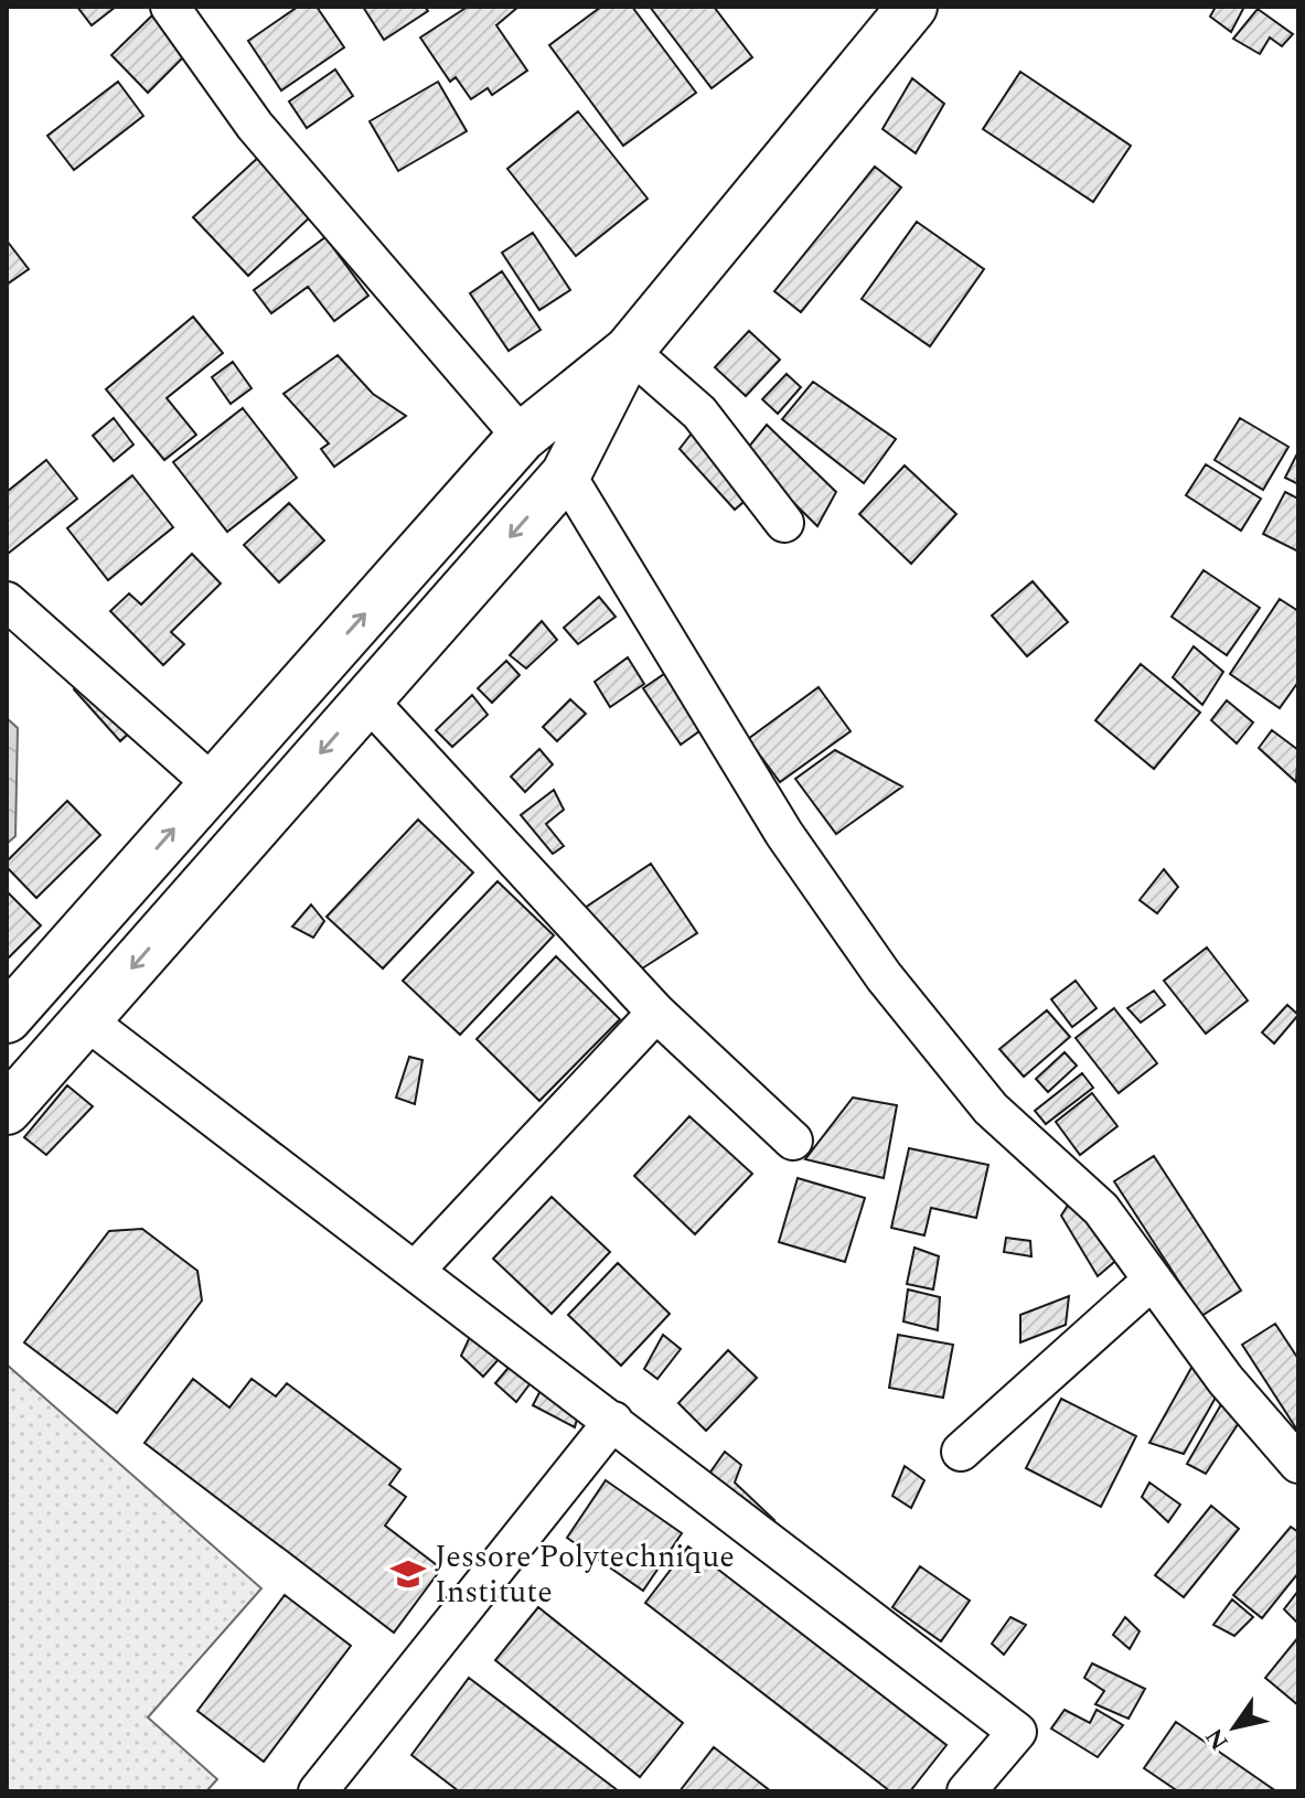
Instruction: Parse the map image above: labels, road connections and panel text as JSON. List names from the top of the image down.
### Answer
{
  "places": {
    "school or university": ["Jessore Polytechnique Institute"]
  },
  "north": "bottom left"
}
